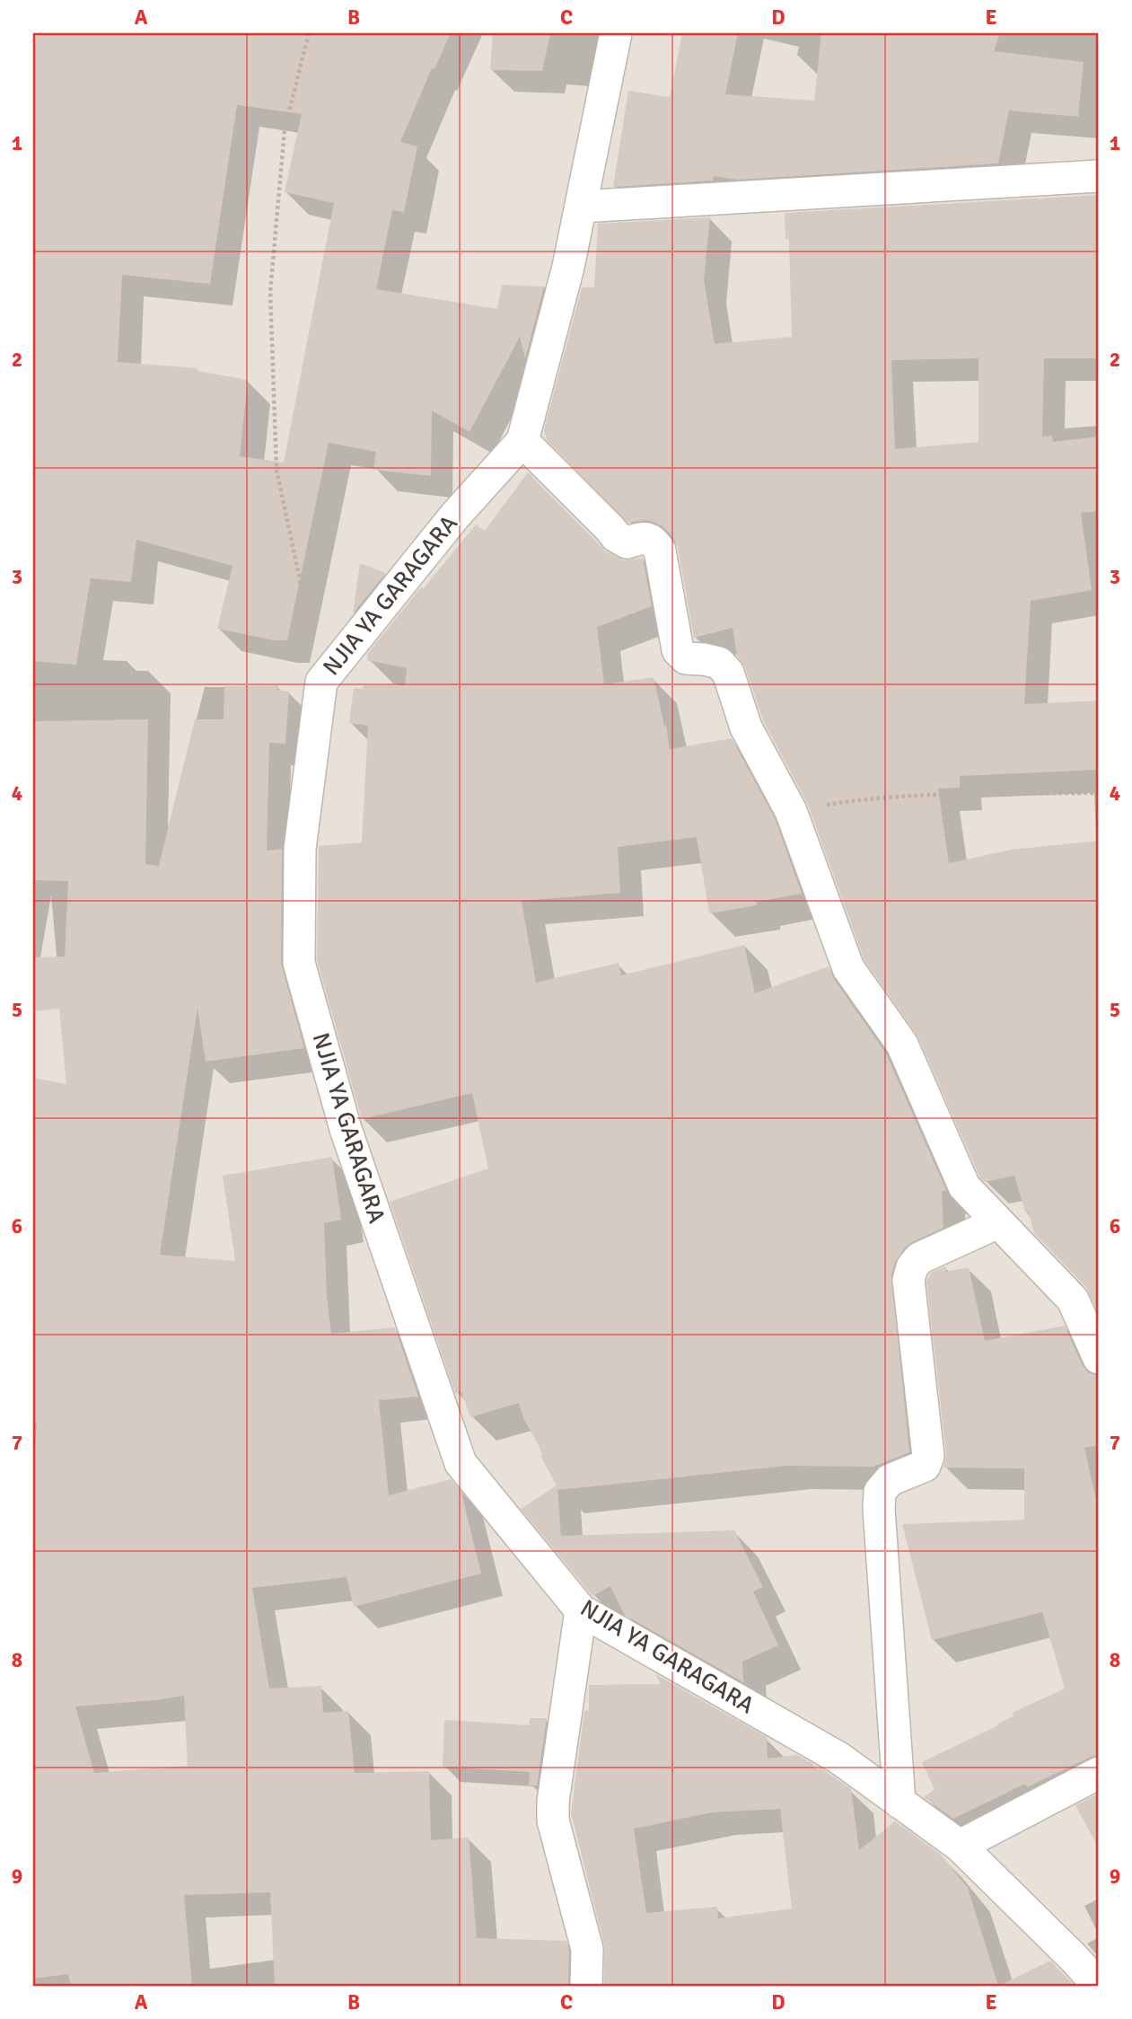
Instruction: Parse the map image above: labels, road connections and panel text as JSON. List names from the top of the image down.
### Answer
{
  "streets": {
    "street": ["NJIA YA GARAGARA"]
  },
  "grid": {
    "columns": [
      "A",
      "B",
      "C",
      "D",
      "E"
    ],
    "rows": [
      "1",
      "2",
      "3",
      "4",
      "5",
      "6",
      "7",
      "8",
      "9"
    ]
  }
}
